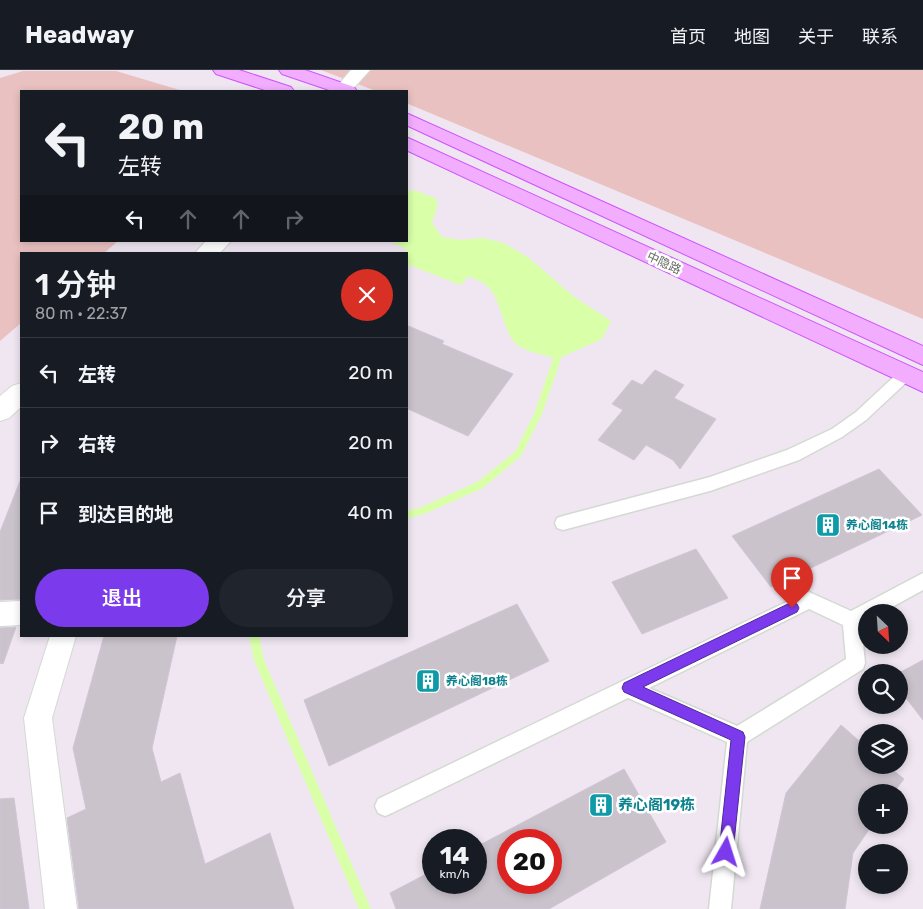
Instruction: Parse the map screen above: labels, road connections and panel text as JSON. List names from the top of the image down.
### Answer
{
  "streets": {
    "main road": ["中隐路"]
  },
  "places": {
    "building": ["养心阁14栋", "养心阁18栋", "养心阁19栋"]
  },
  "north": "bottom right",
  "page": {
    "header": "Headway",
    "nav": [
      "首页",
      "地图",
      "关于",
      "联系"
    ],
    "turn": ["20 m", "左转"],
    "heading": ["1 分钟", "80 m · 22:37"],
    "list": [
      {
        "name": "左转",
        "value": "20 m"
      },
      {
        "name": "右转",
        "value": "20 m"
      },
      {
        "name": "到达目的地",
        "value": "40 m"
      }
    ],
    "buttons": ["退出", "分享"],
    "map_buttons": ["+", "−"],
    "speed": "14 km/h",
    "limit": "20"
  }
}
